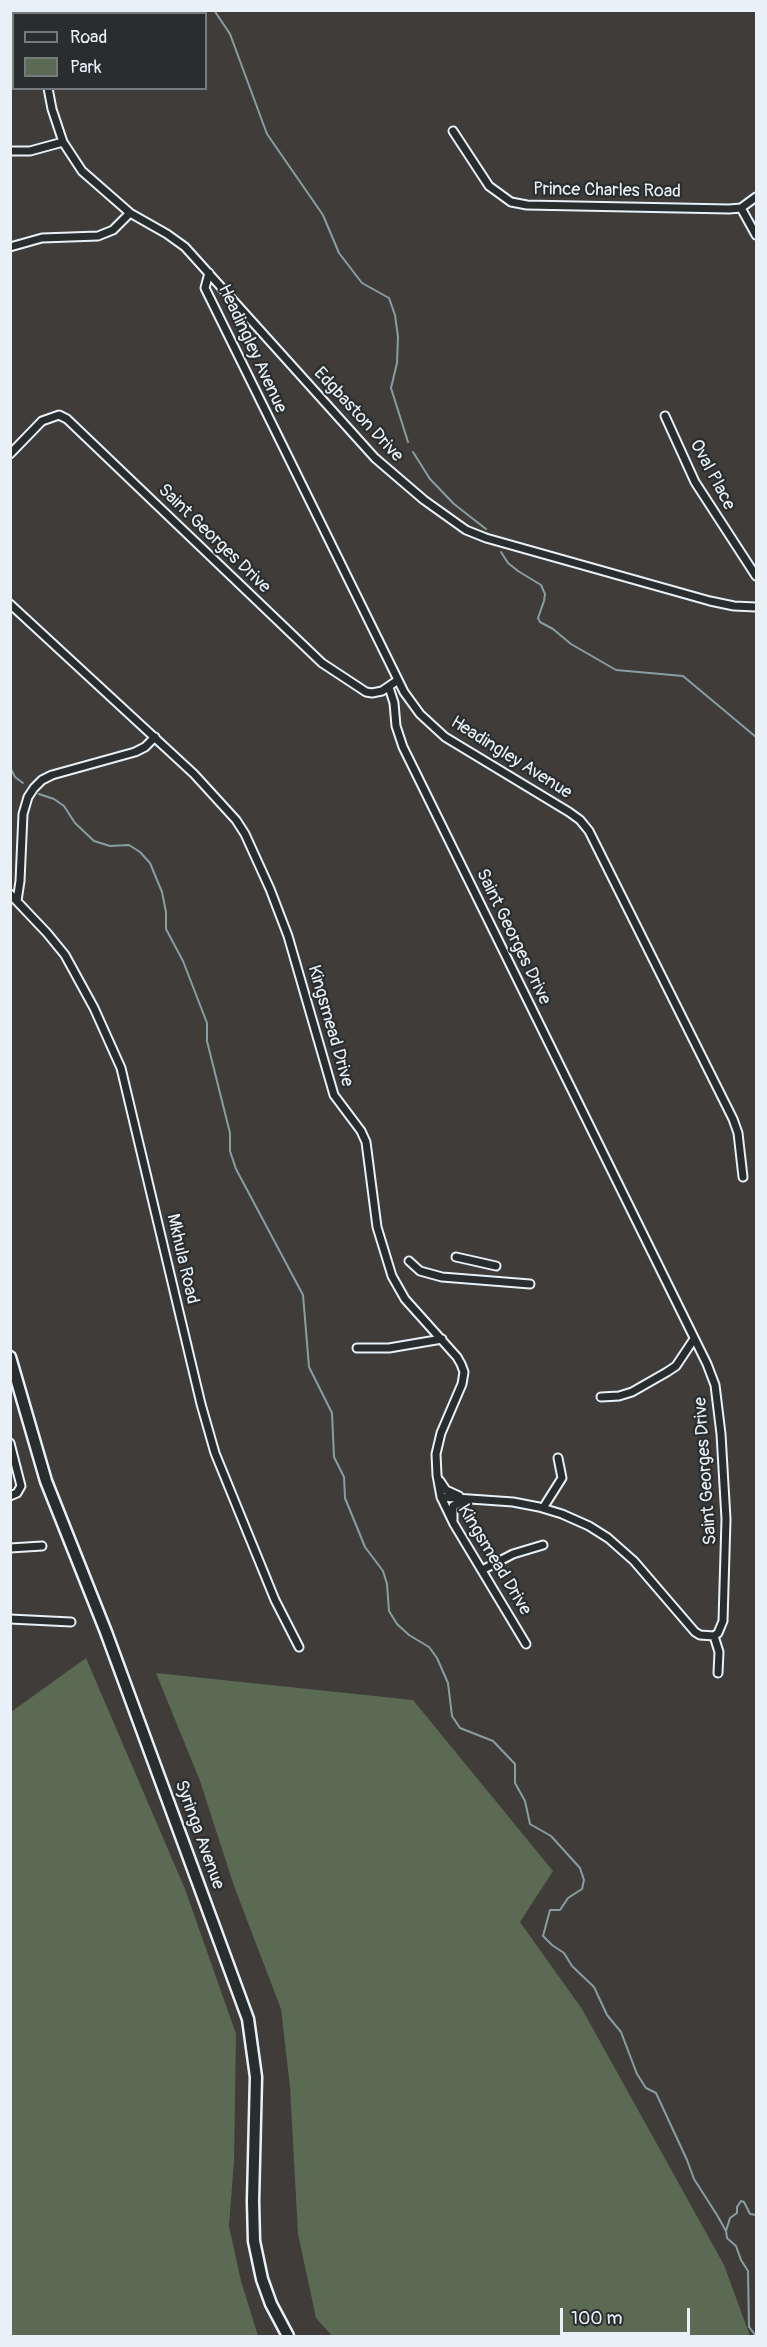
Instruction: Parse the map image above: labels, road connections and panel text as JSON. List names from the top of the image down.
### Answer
{
  "streets": {
    "street": [
      "Prince Charles Road",
      "Headingley Avenue",
      "Edgbaston Drive",
      "Oval Place",
      "Saint Georges Drive",
      "Kingsmead Drive",
      "Mkhula Road",
      "Syringa Avenue"
    ]
  },
  "crossings": [
    ["Headingley Avenue", "Edgbaston Drive"]
  ],
  "legend": ["Road", "Park"],
  "scale_bar": "100 m"
}
